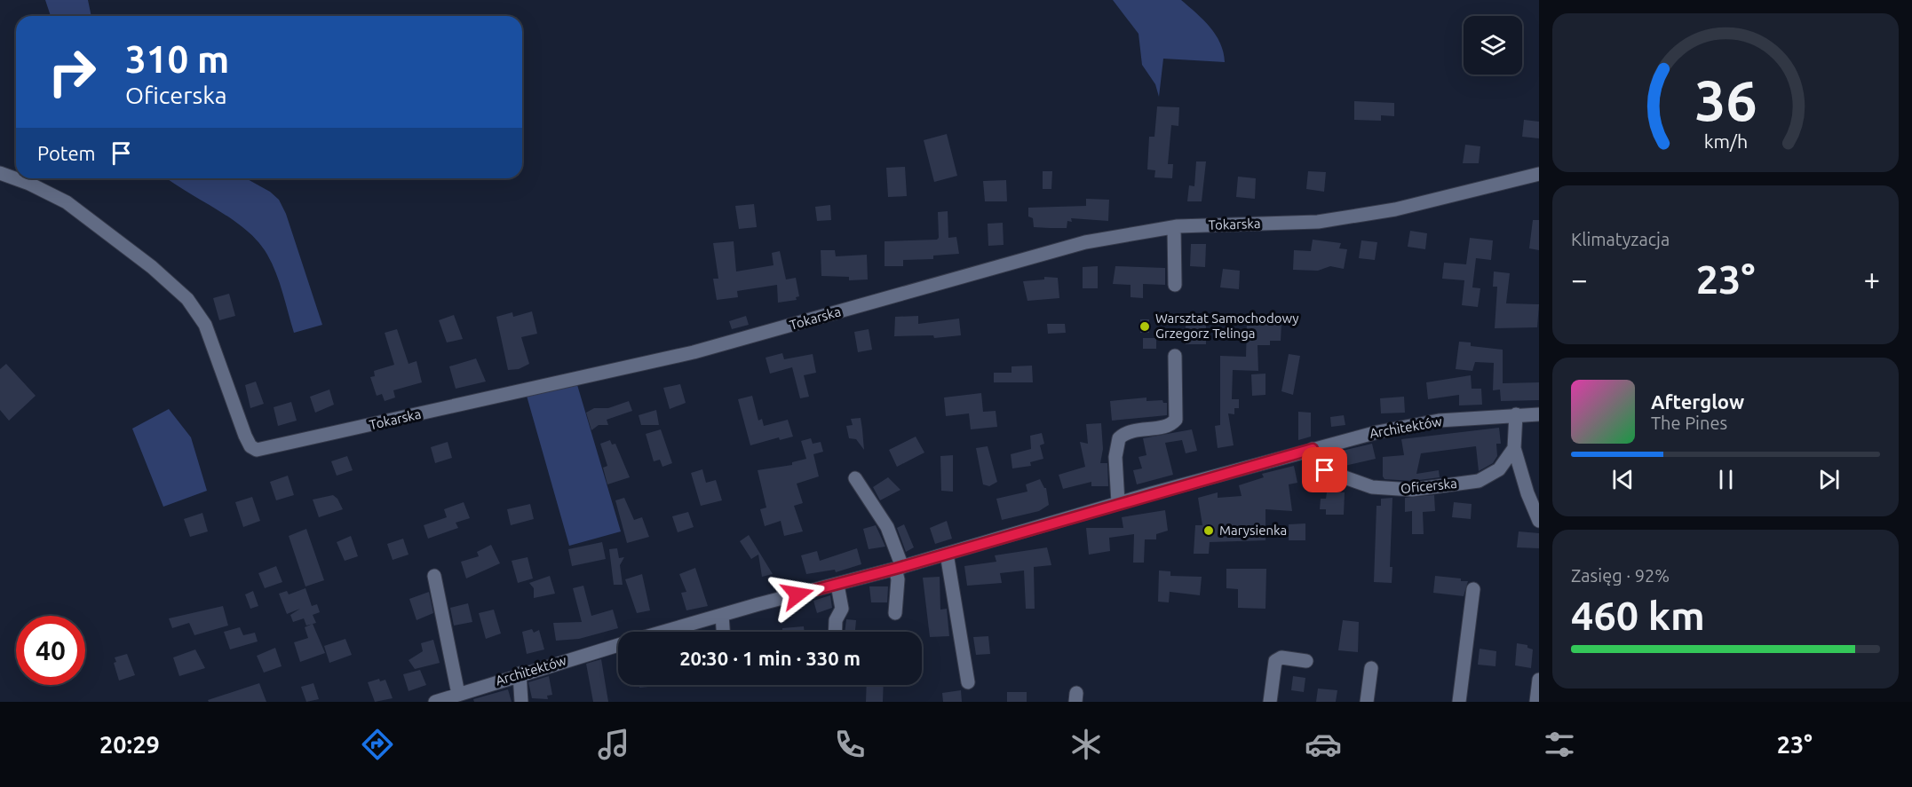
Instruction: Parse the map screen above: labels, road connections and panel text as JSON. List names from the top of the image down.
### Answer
{
  "streets": {
    "street": ["Tokarska", "Architektów", "Oficerska"]
  },
  "crossings": [
    ["Architektów", "Oficerska"]
  ],
  "places": ["Warsztat Samochodowy Grzegorz Telinga", "Marysienka"],
  "page": {
    "turn": ["310 m", "Oficerska"],
    "then": "Potem",
    "tile": [
      "Klimatyzacja",
      ["Zasięg · 92%", "460 km"]
    ],
    "heat": ["−", "23°", "+"],
    "song": ["Afterglow", "The Pines"],
    "limit": "40",
    "trip": "20:30 · 1 min · 330 m",
    "tabs": ["20:29", "23°"],
    "gauge": ["36", "km/h"]
  }
}
